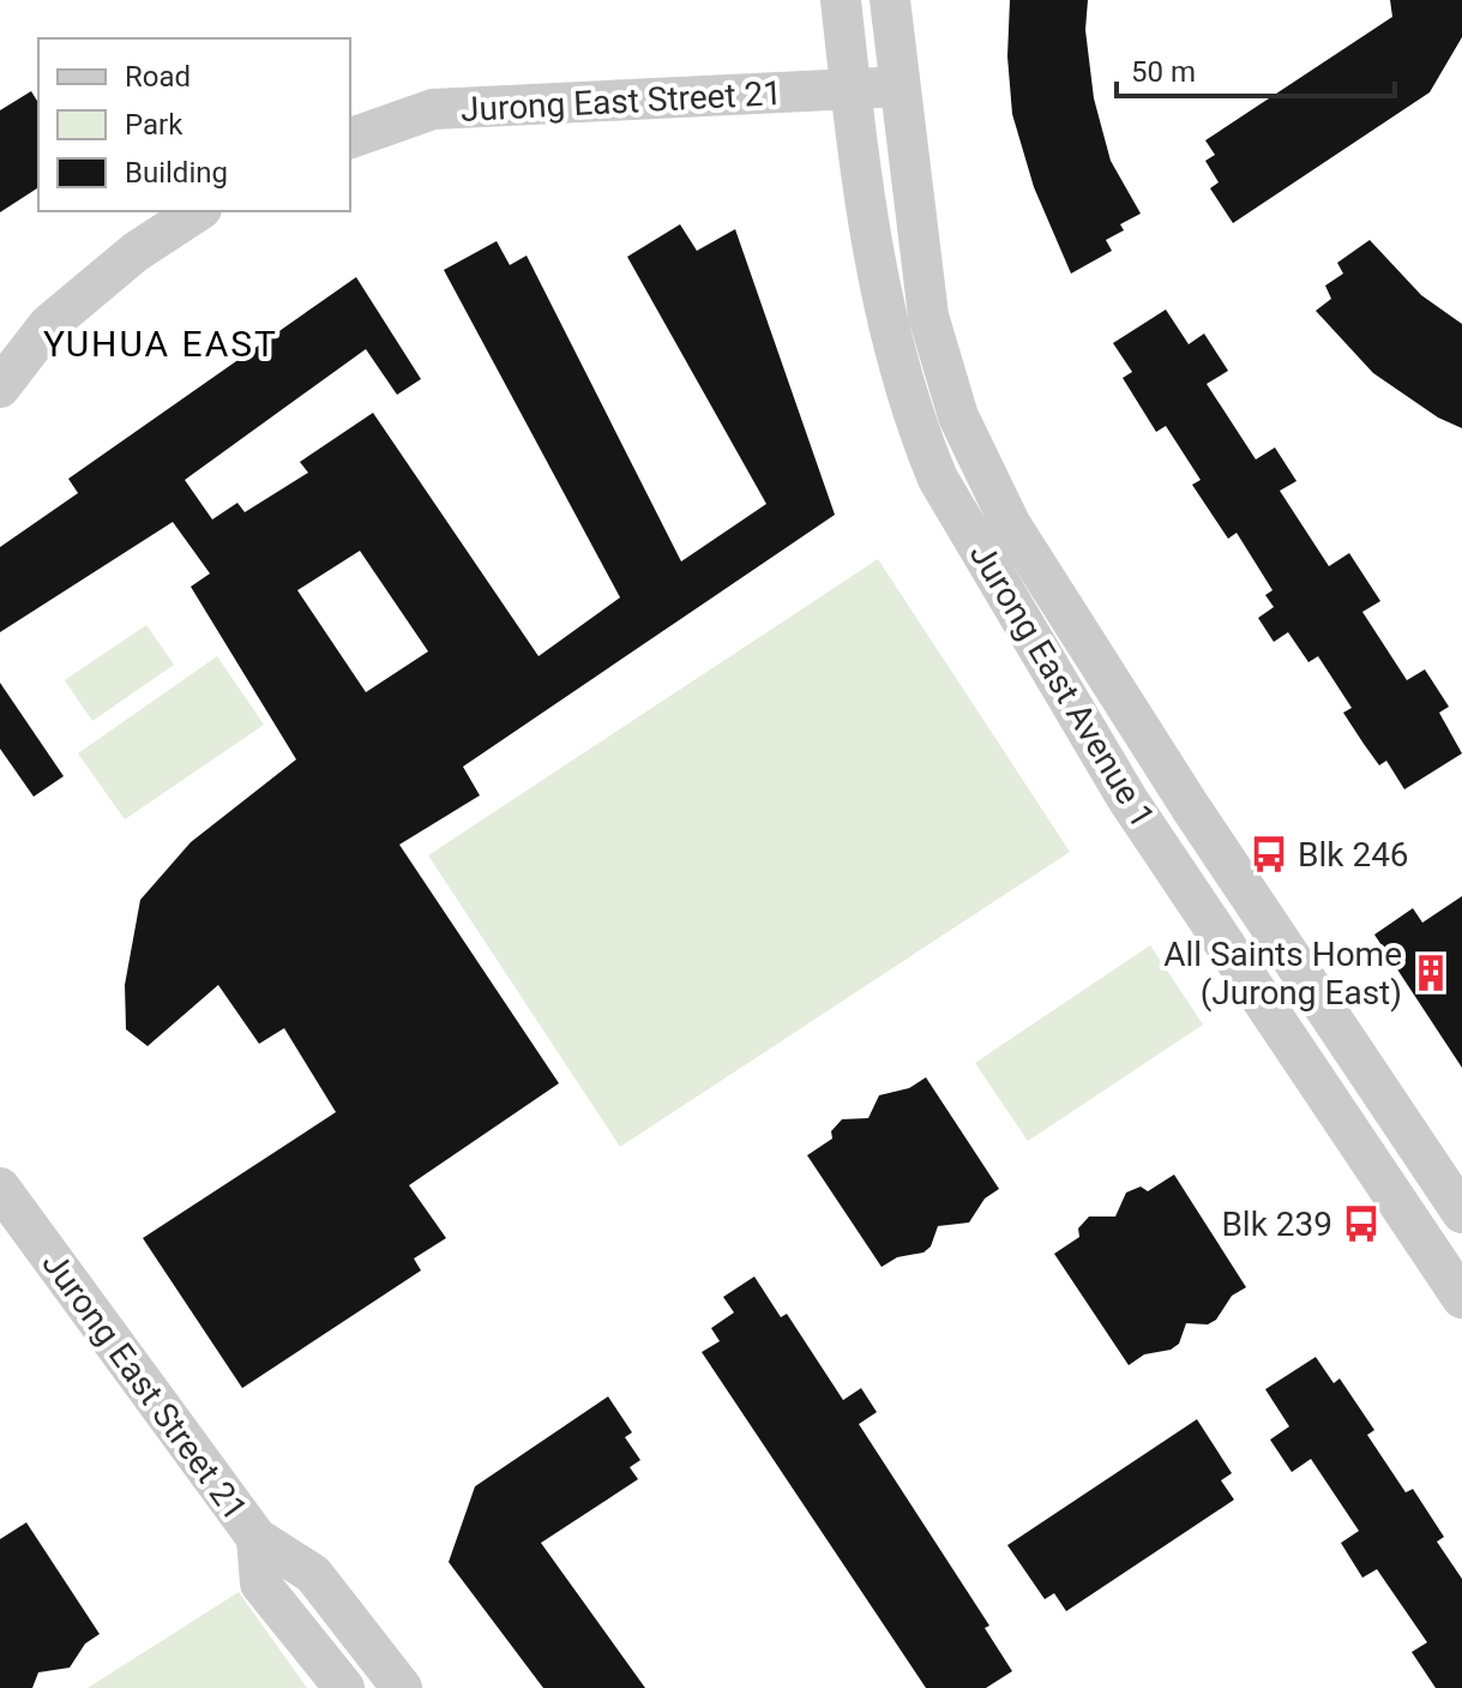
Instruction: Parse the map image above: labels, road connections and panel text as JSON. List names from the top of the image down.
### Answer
{
  "streets": {
    "street": ["Jurong East Street 21", "Jurong East Avenue 1"]
  },
  "crossings": [
    ["Jurong East Street 21", "Jurong East Avenue 1"]
  ],
  "districts": ["YUHUA EAST"],
  "places": {
    "bus stop": ["Blk 246", "Blk 239"],
    "building": ["All Saints Home (Jurong East)"]
  },
  "legend": ["Road", "Park", "Building"],
  "scale_bar": "50 m"
}
